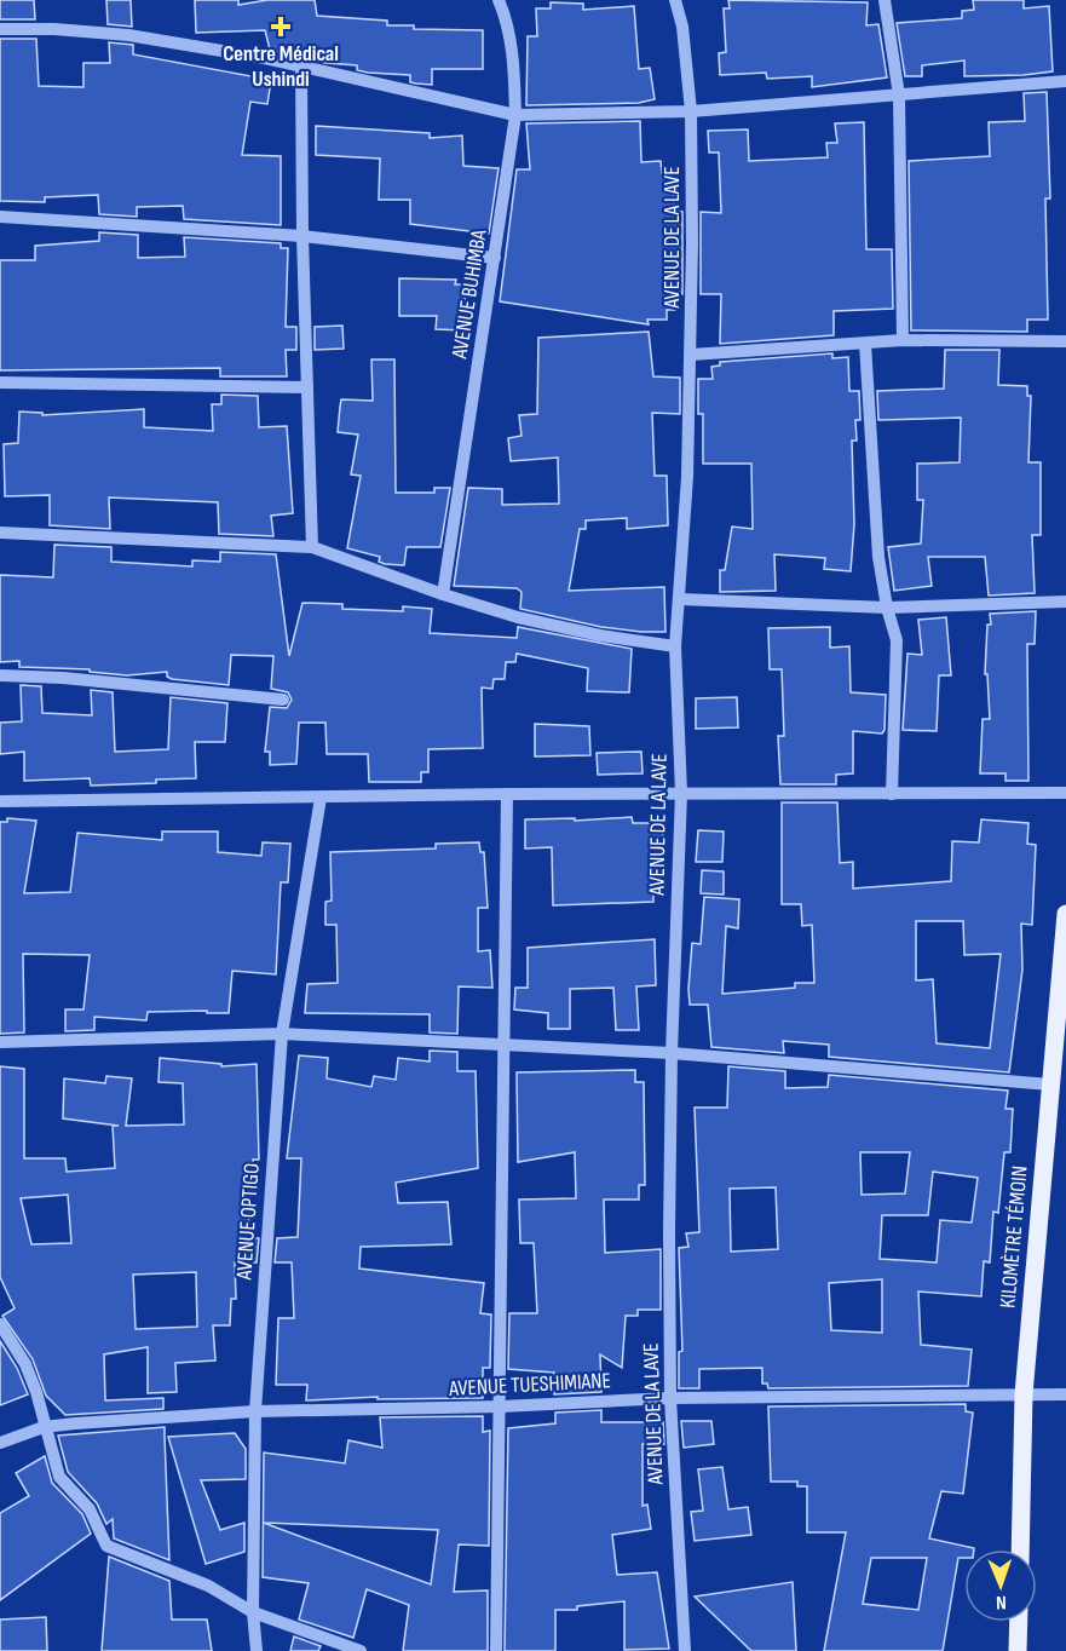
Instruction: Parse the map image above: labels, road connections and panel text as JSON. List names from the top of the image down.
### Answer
{
  "streets": {
    "main road": ["KILOMÈTRE TÉMOIN"],
    "street": [
      "AVENUE DE LA LAVE",
      "AVENUE BUHIMBA",
      "AVENUE OPTIGO",
      "AVENUE TUESHIMIANE"
    ]
  },
  "crossings": [
    ["AVENUE DE LA LAVE", "AVENUE TUESHIMIANE"],
    ["AVENUE OPTIGO", "AVENUE TUESHIMIANE"],
    ["KILOMÈTRE TÉMOIN", "AVENUE TUESHIMIANE"]
  ],
  "places": {
    "health": ["Centre Médical Ushindi"]
  },
  "north": "bottom"
}
